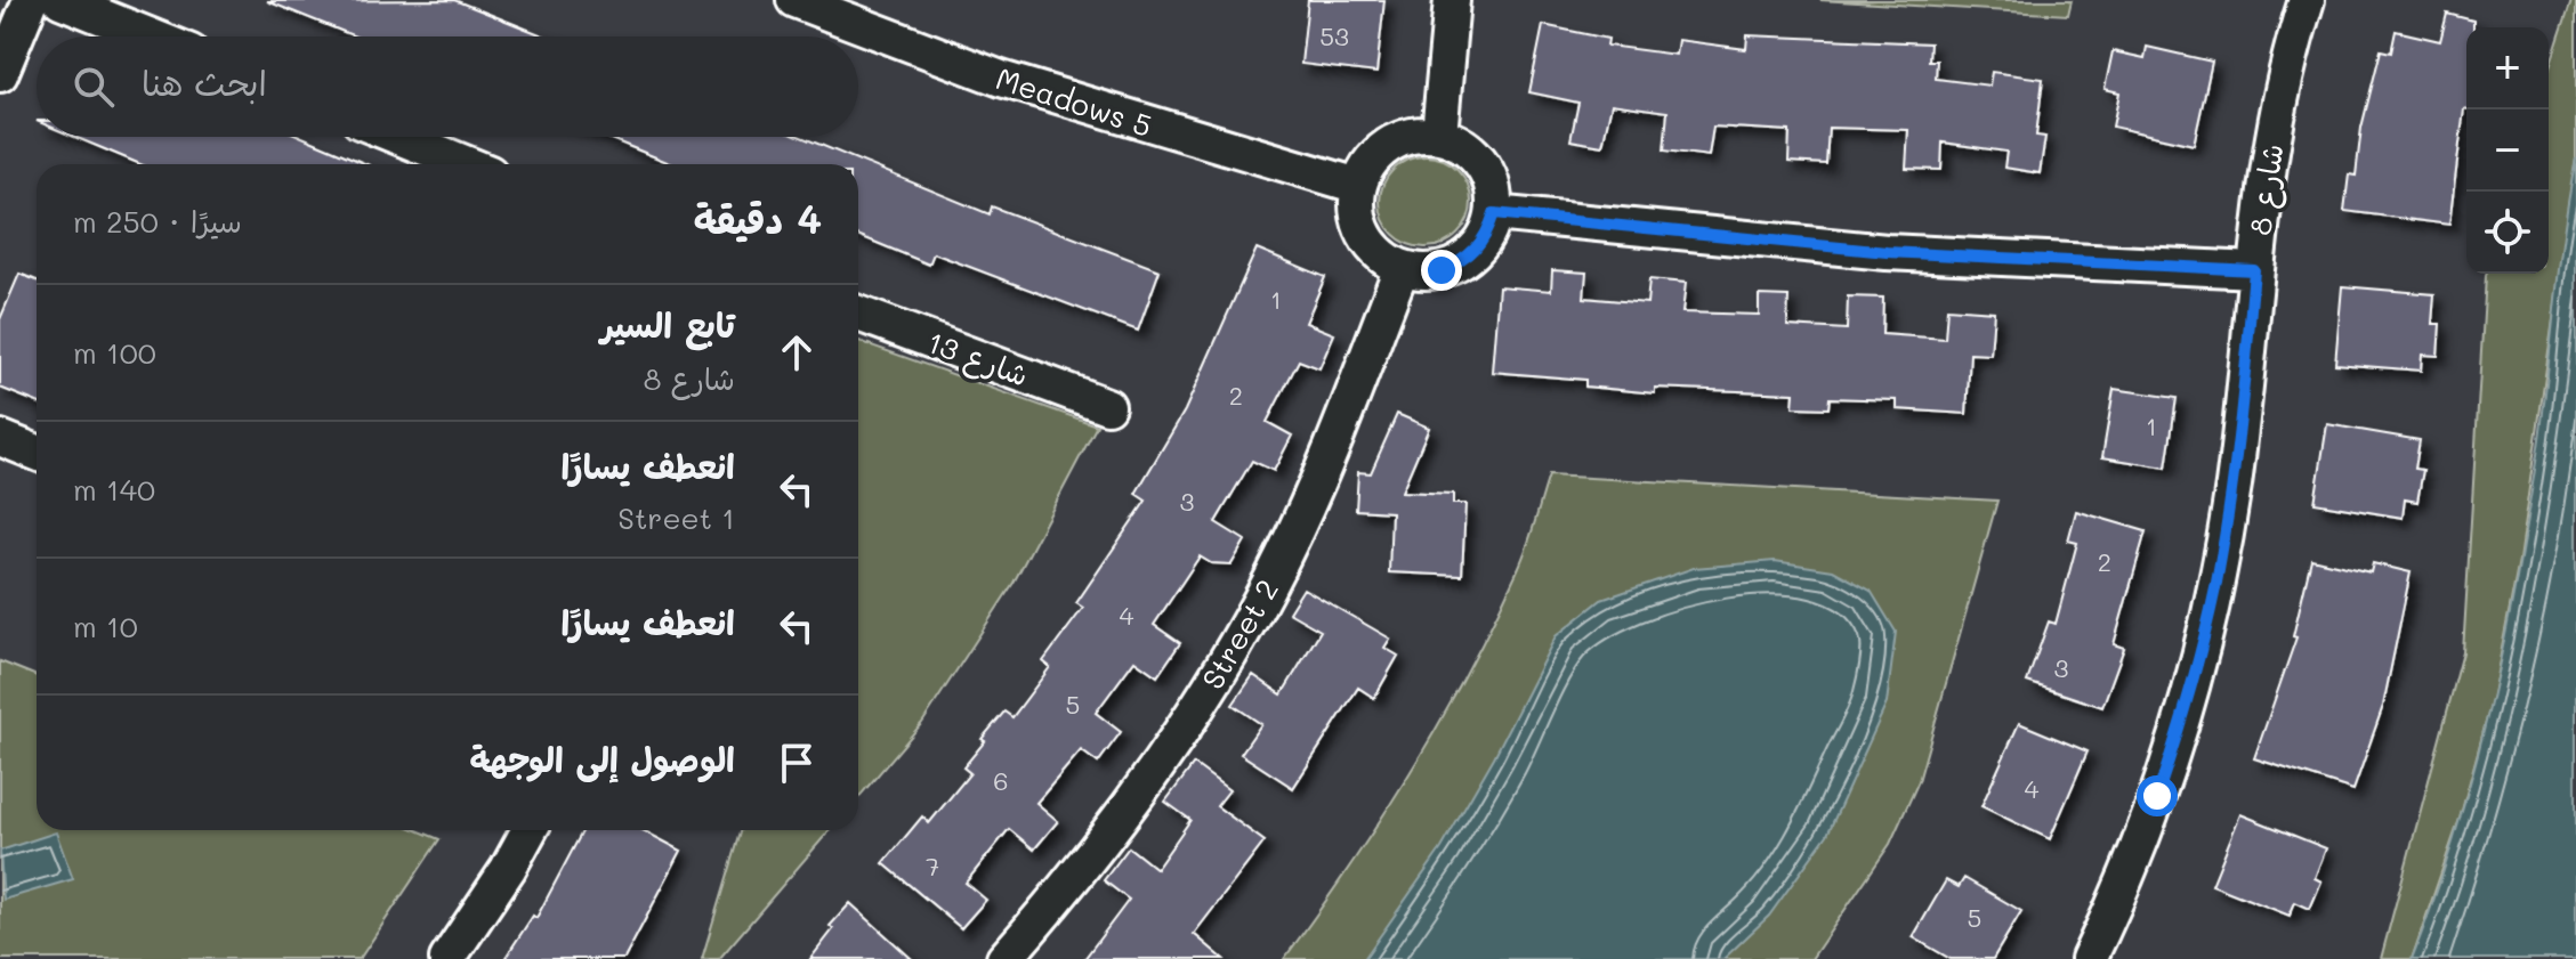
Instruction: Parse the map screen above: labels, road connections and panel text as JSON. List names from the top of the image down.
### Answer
{
  "streets": {
    "street": [
      "Meadows 5",
      "شارع 8",
      "شارع 13",
      "Street 2"
    ]
  },
  "crossings": [
    ["Meadows 5", "Street 2"]
  ],
  "house_numbers": [
    "53",
    "1",
    "2",
    "1",
    "3",
    "2",
    "4",
    "3",
    "5",
    "6",
    "4",
    "7",
    "5"
  ],
  "page": {
    "map_buttons": ["+", "−"],
    "search": "ابحث هنا",
    "heading": ["4 دقيقة", "سيرًا · 250 m"],
    "list": [
      ["تابع السير", "شارع 8", "100 m"],
      ["انعطف يسارًا", "Street 1", "140 m"],
      ["انعطف يسارًا", "10 m"],
      "الوصول إلى الوجهة"
    ]
  }
}
